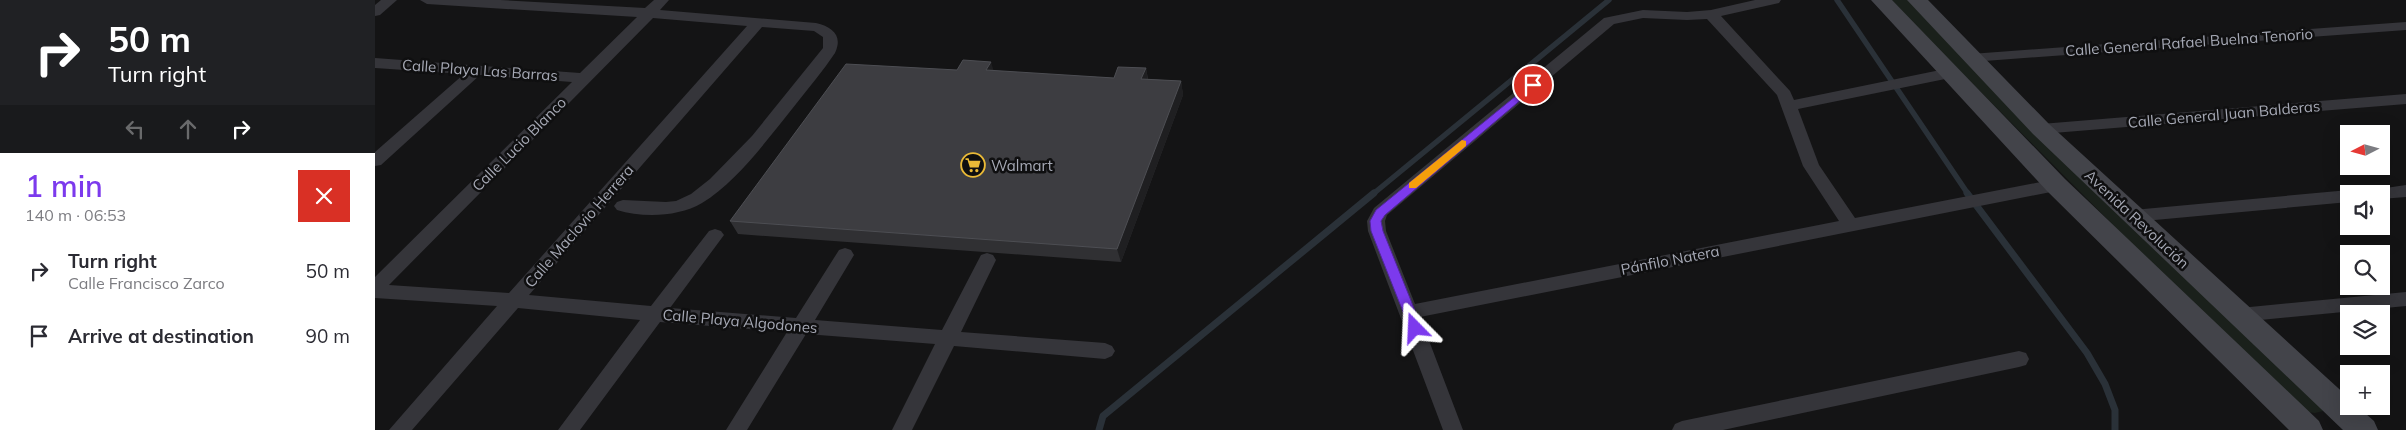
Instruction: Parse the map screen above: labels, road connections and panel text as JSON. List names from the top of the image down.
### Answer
{
  "streets": {
    "street": [
      "Calle General Rafael Buelna Tenorio",
      "Calle Playa Las Barras",
      "Calle General Juan Balderas",
      "Calle Lucio Blanco",
      "Avenida Revolución",
      "Calle Maclovio Herrera",
      "Pánfilo Natera",
      "Calle Playa Algodones"
    ]
  },
  "crossings": [
    ["Calle General Rafael Buelna Tenorio", "Avenida Revolución"],
    ["Calle Playa Las Barras", "Calle Lucio Blanco"],
    ["Calle General Juan Balderas", "Avenida Revolución"],
    ["Calle Lucio Blanco", "Calle Playa Algodones"],
    ["Avenida Revolución", "Pánfilo Natera"],
    ["Calle Maclovio Herrera", "Calle Playa Algodones"]
  ],
  "places": {
    "supermarket": ["Walmart"]
  },
  "north": "left",
  "page": {
    "turn": ["50 m", "Turn right"],
    "map_buttons": "+",
    "heading": ["1 min", "140 m · 06:53"],
    "list": [
      {
        "name": "Turn right",
        "note": "Calle Francisco Zarco",
        "value": "50 m"
      },
      {
        "name": "Arrive at destination",
        "value": "90 m"
      }
    ]
  }
}
